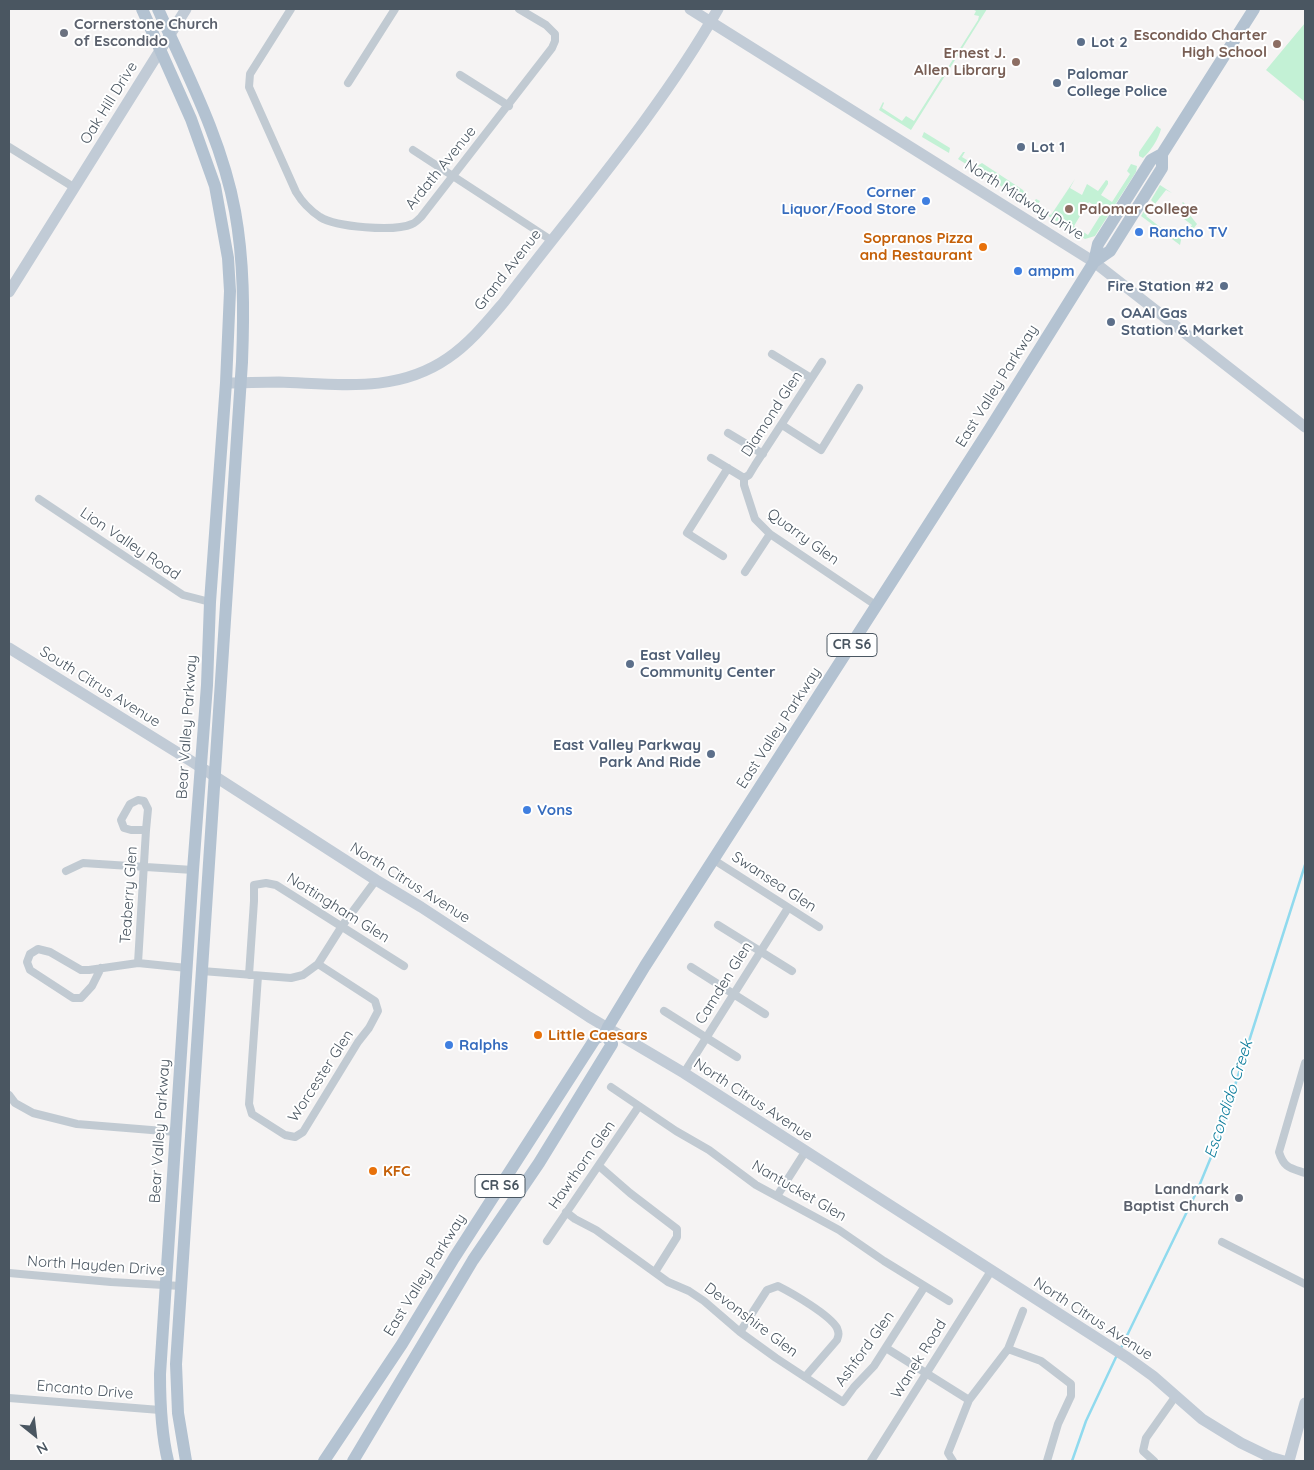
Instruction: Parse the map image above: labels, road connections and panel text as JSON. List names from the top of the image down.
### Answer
{
  "streets": {
    "main road": ["East Valley Parkway", "CR S6", "Bear Valley Parkway"],
    "street": [
      "Oak Hill Drive",
      "Ardath Avenue",
      "North Midway Drive",
      "Grand Avenue",
      "Diamond Glen",
      "Quarry Glen",
      "Lion Valley Road",
      "South Citrus Avenue",
      "Swansea Glen",
      "North Citrus Avenue",
      "Teaberry Glen",
      "Nottingham Glen",
      "Camden Glen",
      "Worcester Glen",
      "Hawthorn Glen",
      "Nantucket Glen",
      "North Hayden Drive",
      "Devonshire Glen",
      "Ashford Glen",
      "Wanek Road",
      "Encanto Drive"
    ]
  },
  "crossings": [
    ["Oak Hill Drive", "Bear Valley Parkway"],
    ["North Midway Drive", "Grand Avenue"],
    ["North Midway Drive", "East Valley Parkway"],
    ["Grand Avenue", "Bear Valley Parkway"],
    ["East Valley Parkway", "Quarry Glen"],
    ["East Valley Parkway", "CR S6"],
    ["East Valley Parkway", "Swansea Glen"],
    ["East Valley Parkway", "North Citrus Avenue"],
    ["Diamond Glen", "Quarry Glen"],
    ["Lion Valley Road", "Bear Valley Parkway"],
    ["CR S6", "North Citrus Avenue"],
    ["South Citrus Avenue", "Bear Valley Parkway"],
    ["South Citrus Avenue", "North Citrus Avenue"],
    ["Bear Valley Parkway", "North Citrus Avenue"],
    ["Bear Valley Parkway", "North Hayden Drive"],
    ["Bear Valley Parkway", "Encanto Drive"],
    ["Swansea Glen", "Camden Glen"],
    ["North Citrus Avenue", "Camden Glen"],
    ["North Citrus Avenue", "Wanek Road"],
    ["Nottingham Glen", "Worcester Glen"],
    ["Hawthorn Glen", "Nantucket Glen"],
    ["Hawthorn Glen", "Devonshire Glen"],
    ["Nantucket Glen", "Ashford Glen"],
    ["Devonshire Glen", "Ashford Glen"]
  ],
  "water": ["Escondido Creek"],
  "places": [
    "Cornerstone Church of Escondido",
    "Lot 2",
    "Escondido Charter High School",
    "Ernest J. Allen Library",
    "Palomar College Police",
    "Lot 1",
    "Corner Liquor/Food Store",
    "Palomar College",
    "Rancho TV",
    "Sopranos Pizza and Restaurant",
    "ampm",
    "Fire Station #2",
    "OAAI Gas Station & Market",
    "East Valley Community Center",
    "East Valley Parkway Park And Ride",
    "Vons",
    "Little Caesars",
    "Ralphs",
    "KFC",
    "Landmark Baptist Church"
  ],
  "north": "bottom right"
}
